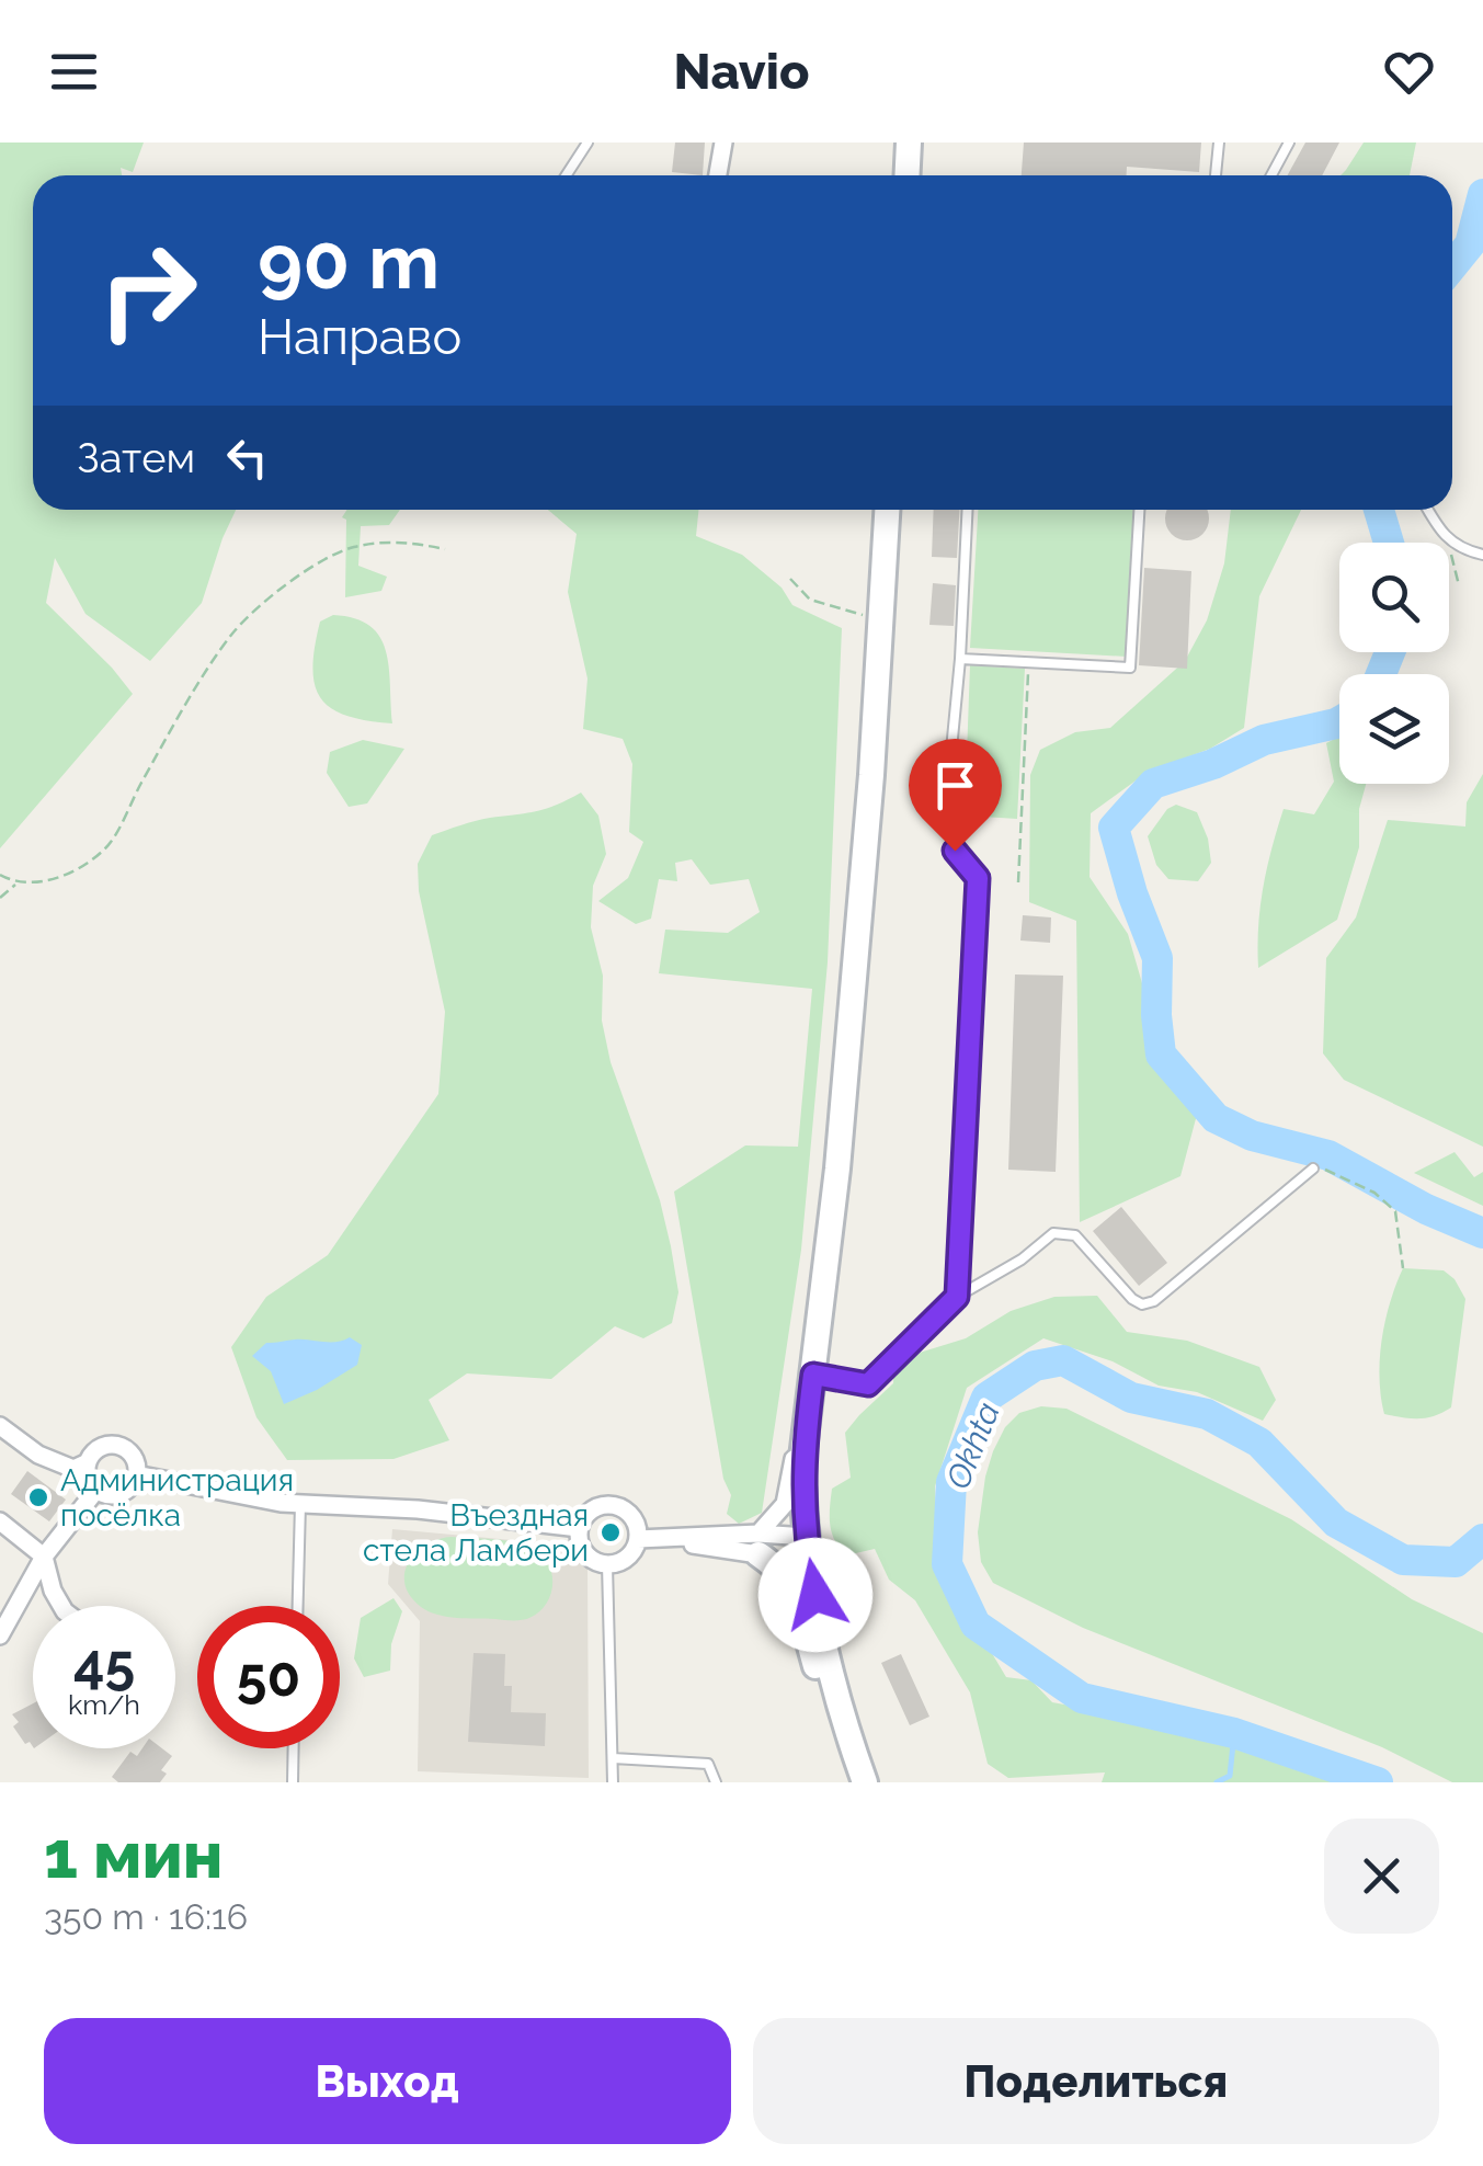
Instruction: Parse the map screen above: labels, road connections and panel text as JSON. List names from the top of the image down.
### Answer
{
  "water": ["Okhta"],
  "places": ["Администрация посёлка", "Въездная стела Ламбери"],
  "page": {
    "header": "Navio",
    "turn": ["90 m", "Направо"],
    "then": "Затем",
    "speed": "45 km/h",
    "limit": "50",
    "heading": ["1 мин", "350 m · 16:16"],
    "buttons": ["Выход", "Поделиться"]
  }
}
